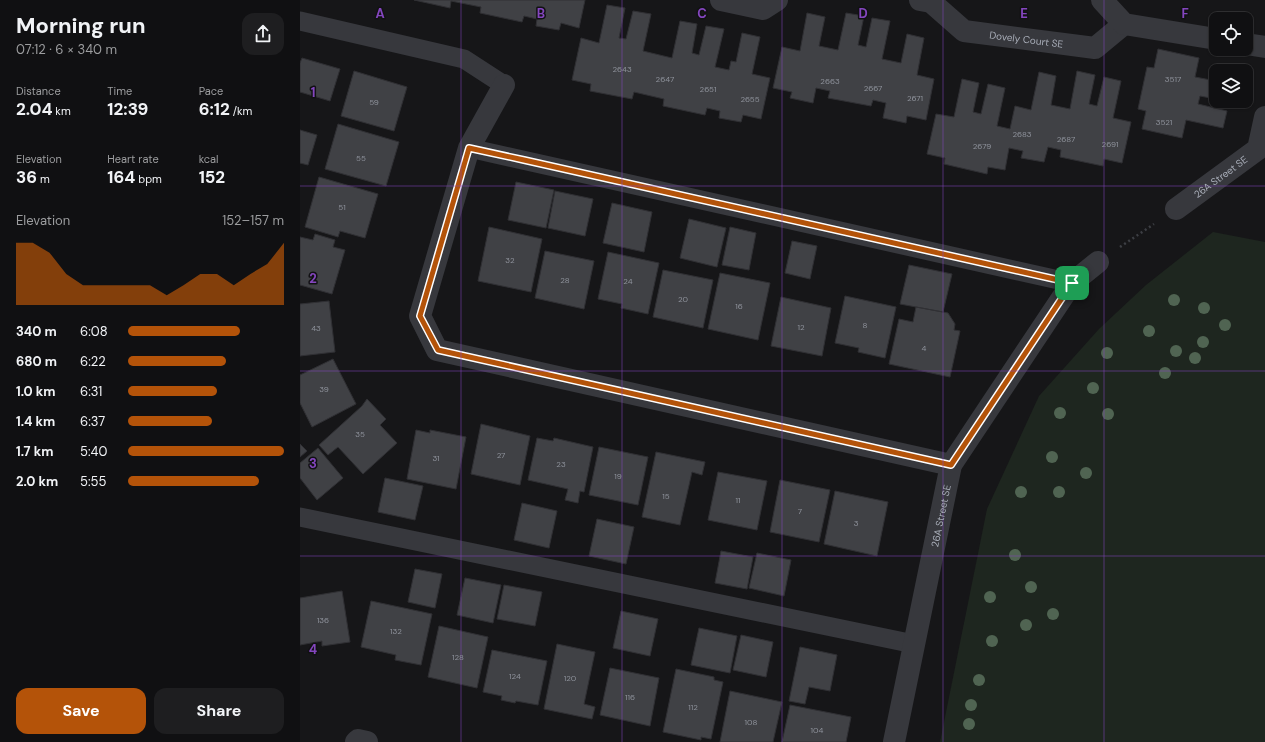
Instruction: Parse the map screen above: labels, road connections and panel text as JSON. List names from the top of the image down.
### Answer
{
  "streets": {
    "street": ["Dovely Court SE", "26A Street SE"]
  },
  "house_numbers": [
    "2643",
    "2647",
    "3517",
    "2663",
    "2667",
    "2651",
    "2671",
    "2655",
    "59",
    "3521",
    "2683",
    "2687",
    "2691",
    "2679",
    "55",
    "51",
    "32",
    "28",
    "24",
    "20",
    "16",
    "8",
    "12",
    "43",
    "4",
    "39",
    "35",
    "27",
    "31",
    "23",
    "19",
    "15",
    "11",
    "7",
    "3",
    "136",
    "132",
    "128",
    "124",
    "120",
    "116",
    "112",
    "108",
    "104"
  ],
  "page": {
    "heading": ["Morning run", "07:12 · 6 × 340 m"],
    "stats": [
      ["Distance", "2.04 km"],
      ["Time", "12:39"],
      ["Pace", "6:12 /km"],
      ["Elevation", "36 m"],
      ["Heart rate", "164 bpm"],
      ["kcal", "152"]
    ],
    "chart": ["Elevation", "152–157 m"],
    "list": [
      {
        "name": "340 m",
        "note": "6:08"
      },
      {
        "name": "680 m",
        "note": "6:22"
      },
      {
        "name": "1.0 km",
        "note": "6:31"
      },
      {
        "name": "1.4 km",
        "note": "6:37"
      },
      {
        "name": "1.7 km",
        "note": "5:40"
      },
      {
        "name": "2.0 km",
        "note": "5:55"
      }
    ],
    "buttons": ["Save", "Share"]
  },
  "grid": {
    "columns": [
      "A",
      "B",
      "C",
      "D",
      "E",
      "F"
    ],
    "rows": [
      "1",
      "2",
      "3",
      "4"
    ]
  }
}
